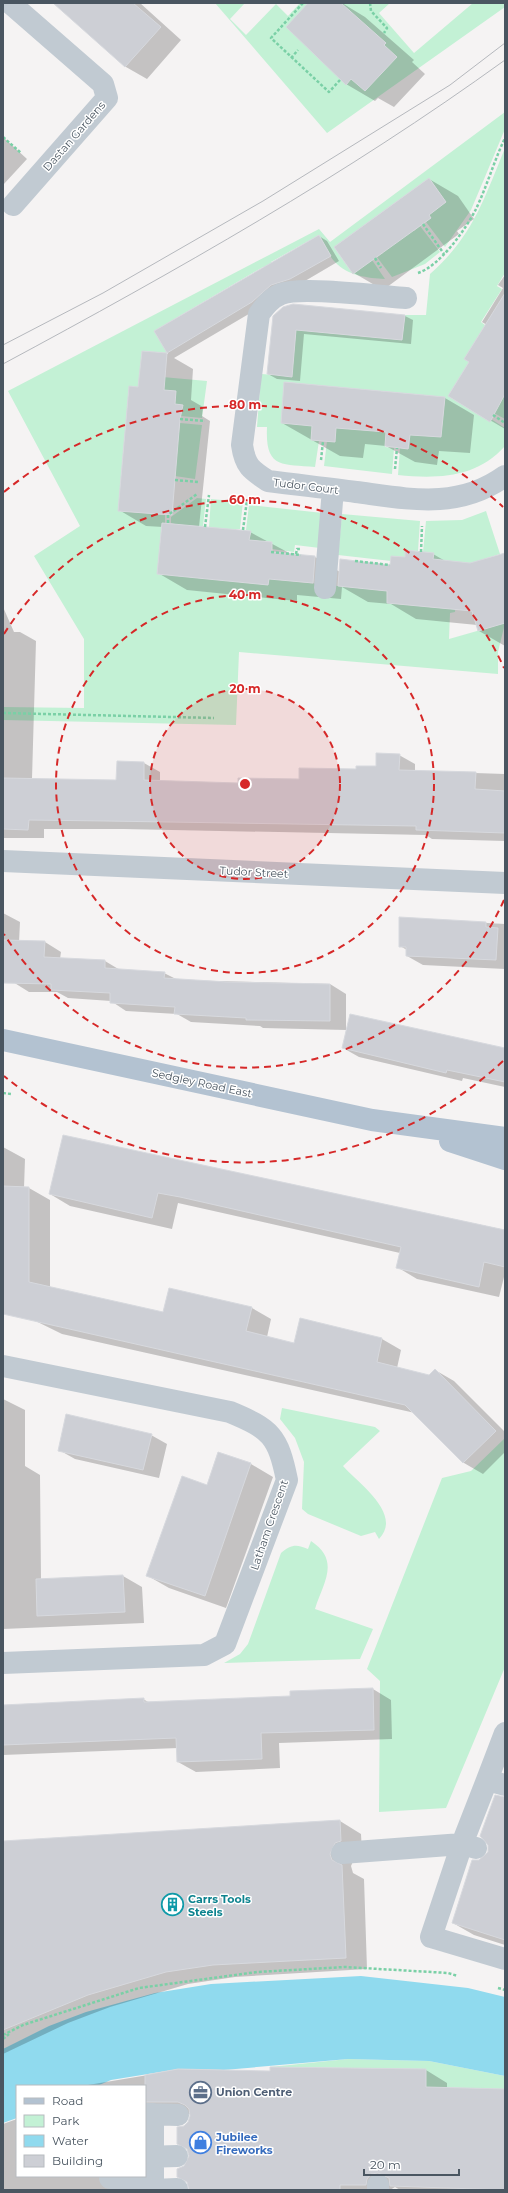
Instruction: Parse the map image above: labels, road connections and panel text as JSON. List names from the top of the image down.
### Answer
{
  "streets": {
    "main road": ["Sedgley Road East"],
    "street": [
      "Dastan Gardens",
      "Tudor Court",
      "Tudor Street",
      "Latham Crescent"
    ]
  },
  "places": {
    "building": ["Carrs Tools Steels"],
    "office": ["Union Centre"],
    "shop": ["Jubilee Fireworks"]
  },
  "legend": [
    "Road",
    "Park",
    "Water",
    "Building"
  ],
  "scale_bar": "20 m",
  "rings": [
    "80 m",
    "60 m",
    "40 m",
    "20 m"
  ]
}
